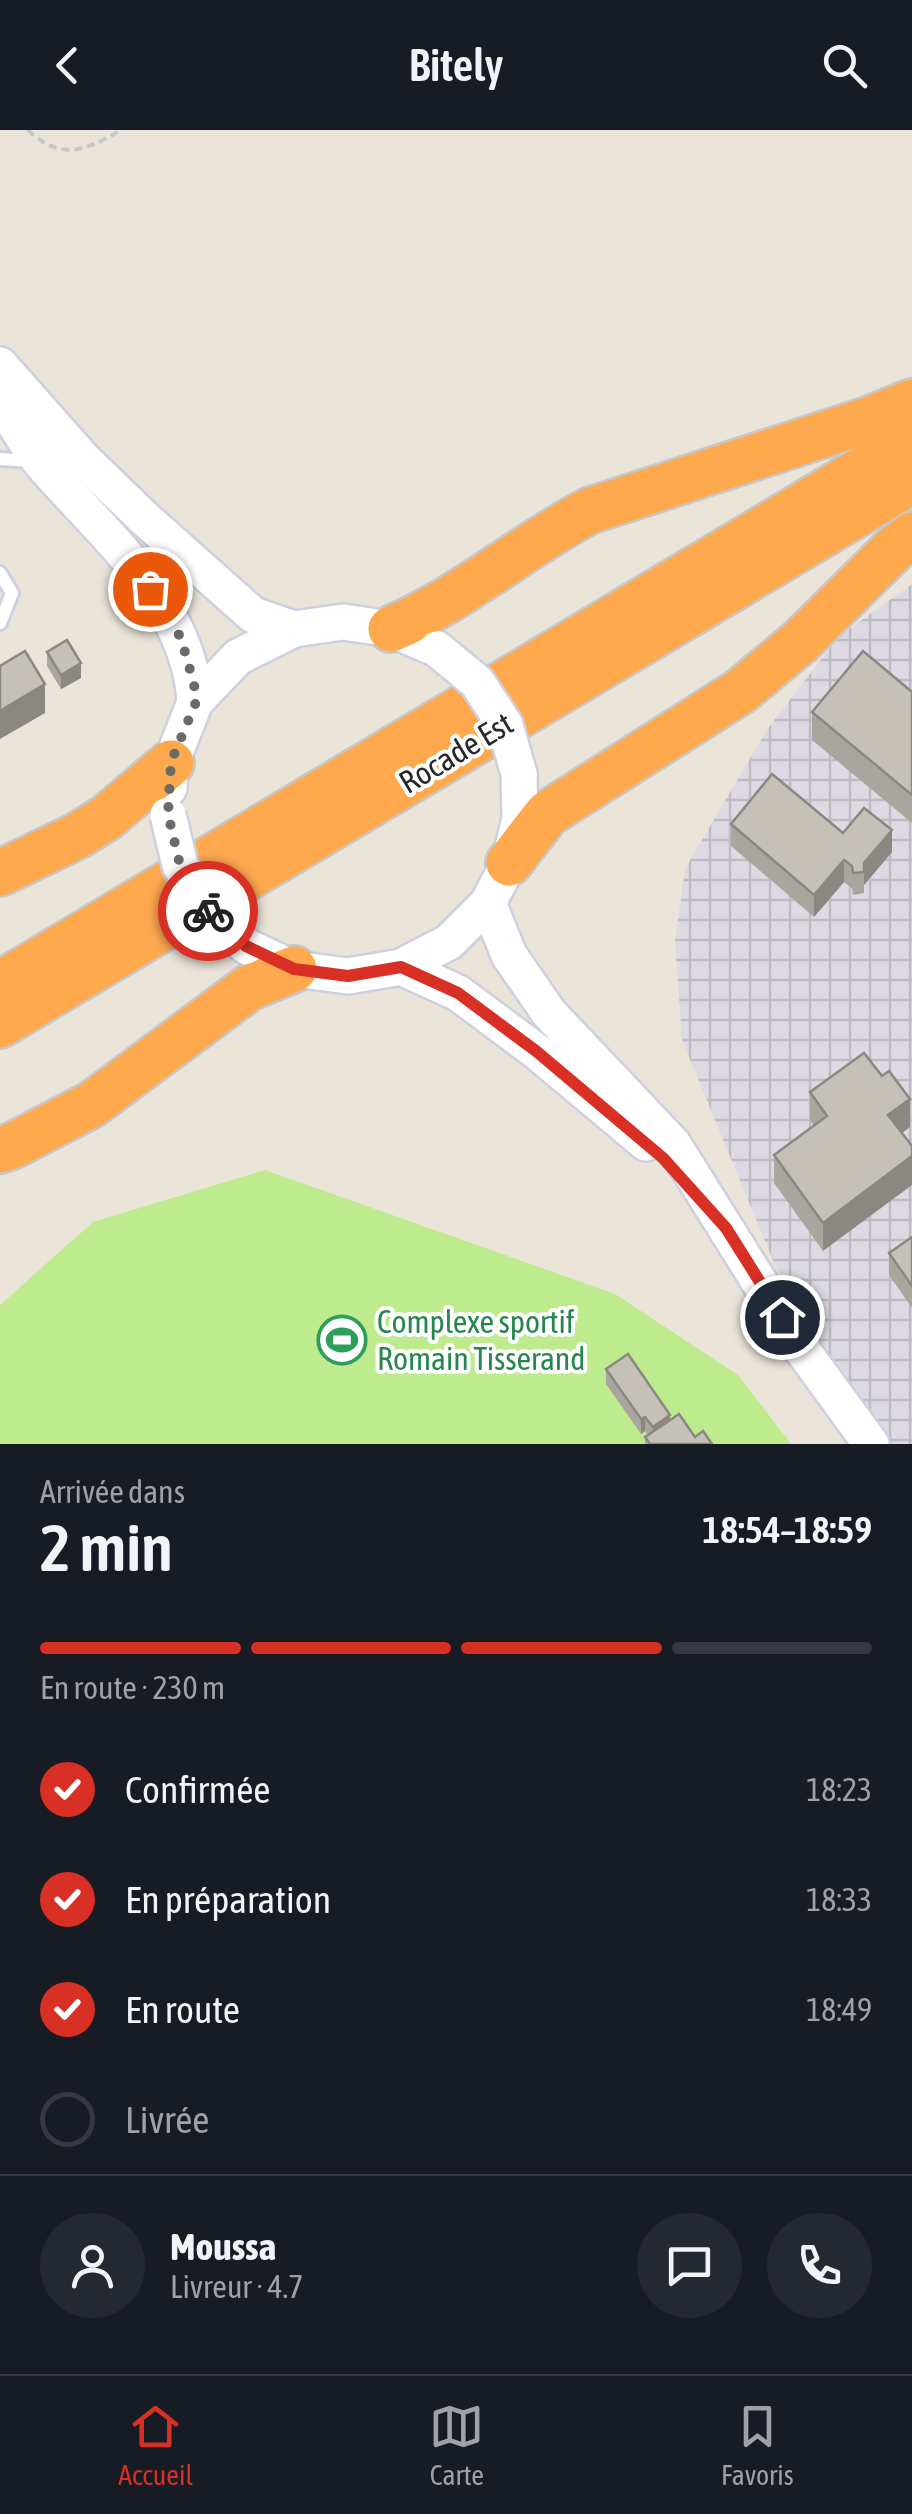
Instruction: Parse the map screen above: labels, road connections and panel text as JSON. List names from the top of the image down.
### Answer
{
  "streets": {
    "highway": ["Rocade Est"]
  },
  "places": {
    "sports": ["Complexe sportif Romain Tisserand"]
  },
  "page": {
    "header": "Bitely",
    "heading": ["2 min", "Arrivée dans", "18:54–18:59"],
    "panel": ["Moussa", "Livreur · 4.7"],
    "bar": "En route · 230 m",
    "list": [
      ["Confirmée", "18:23"],
      ["En préparation", "18:33"],
      ["En route", "18:49"],
      "Livrée"
    ],
    "tabs": ["Accueil", "Carte", "Favoris"]
  }
}
